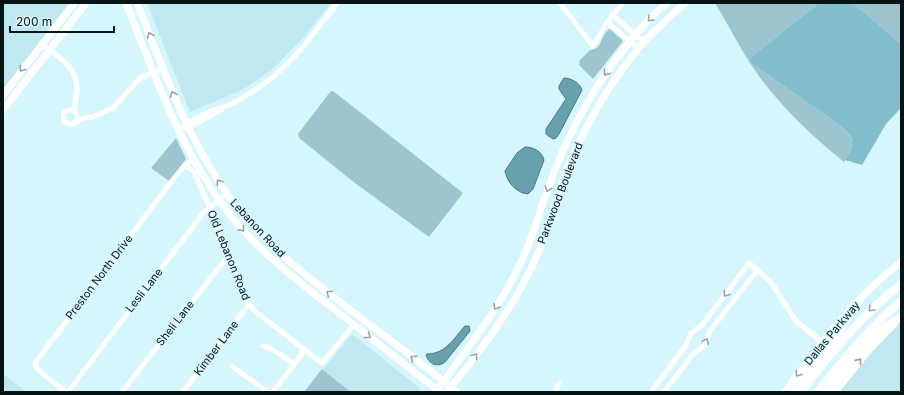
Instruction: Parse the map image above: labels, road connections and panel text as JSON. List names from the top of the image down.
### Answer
{
  "streets": {
    "main road": ["Parkwood Boulevard", "Lebanon Road", "Dallas Parkway"],
    "street": [
      "Old Lebanon Road",
      "Preston North Drive",
      "Lesli Lane",
      "Sheli Lane",
      "Kimber Lane"
    ]
  },
  "crossings": [
    ["Parkwood Boulevard", "Lebanon Road"],
    ["Lebanon Road", "Old Lebanon Road"],
    ["Lebanon Road", "Preston North Drive"],
    ["Lebanon Road", "Lesli Lane"],
    ["Old Lebanon Road", "Preston North Drive"],
    ["Old Lebanon Road", "Lesli Lane"],
    ["Old Lebanon Road", "Sheli Lane"],
    ["Old Lebanon Road", "Kimber Lane"],
    ["Preston North Drive", "Lesli Lane"]
  ],
  "scale_bar": "200 m"
}
